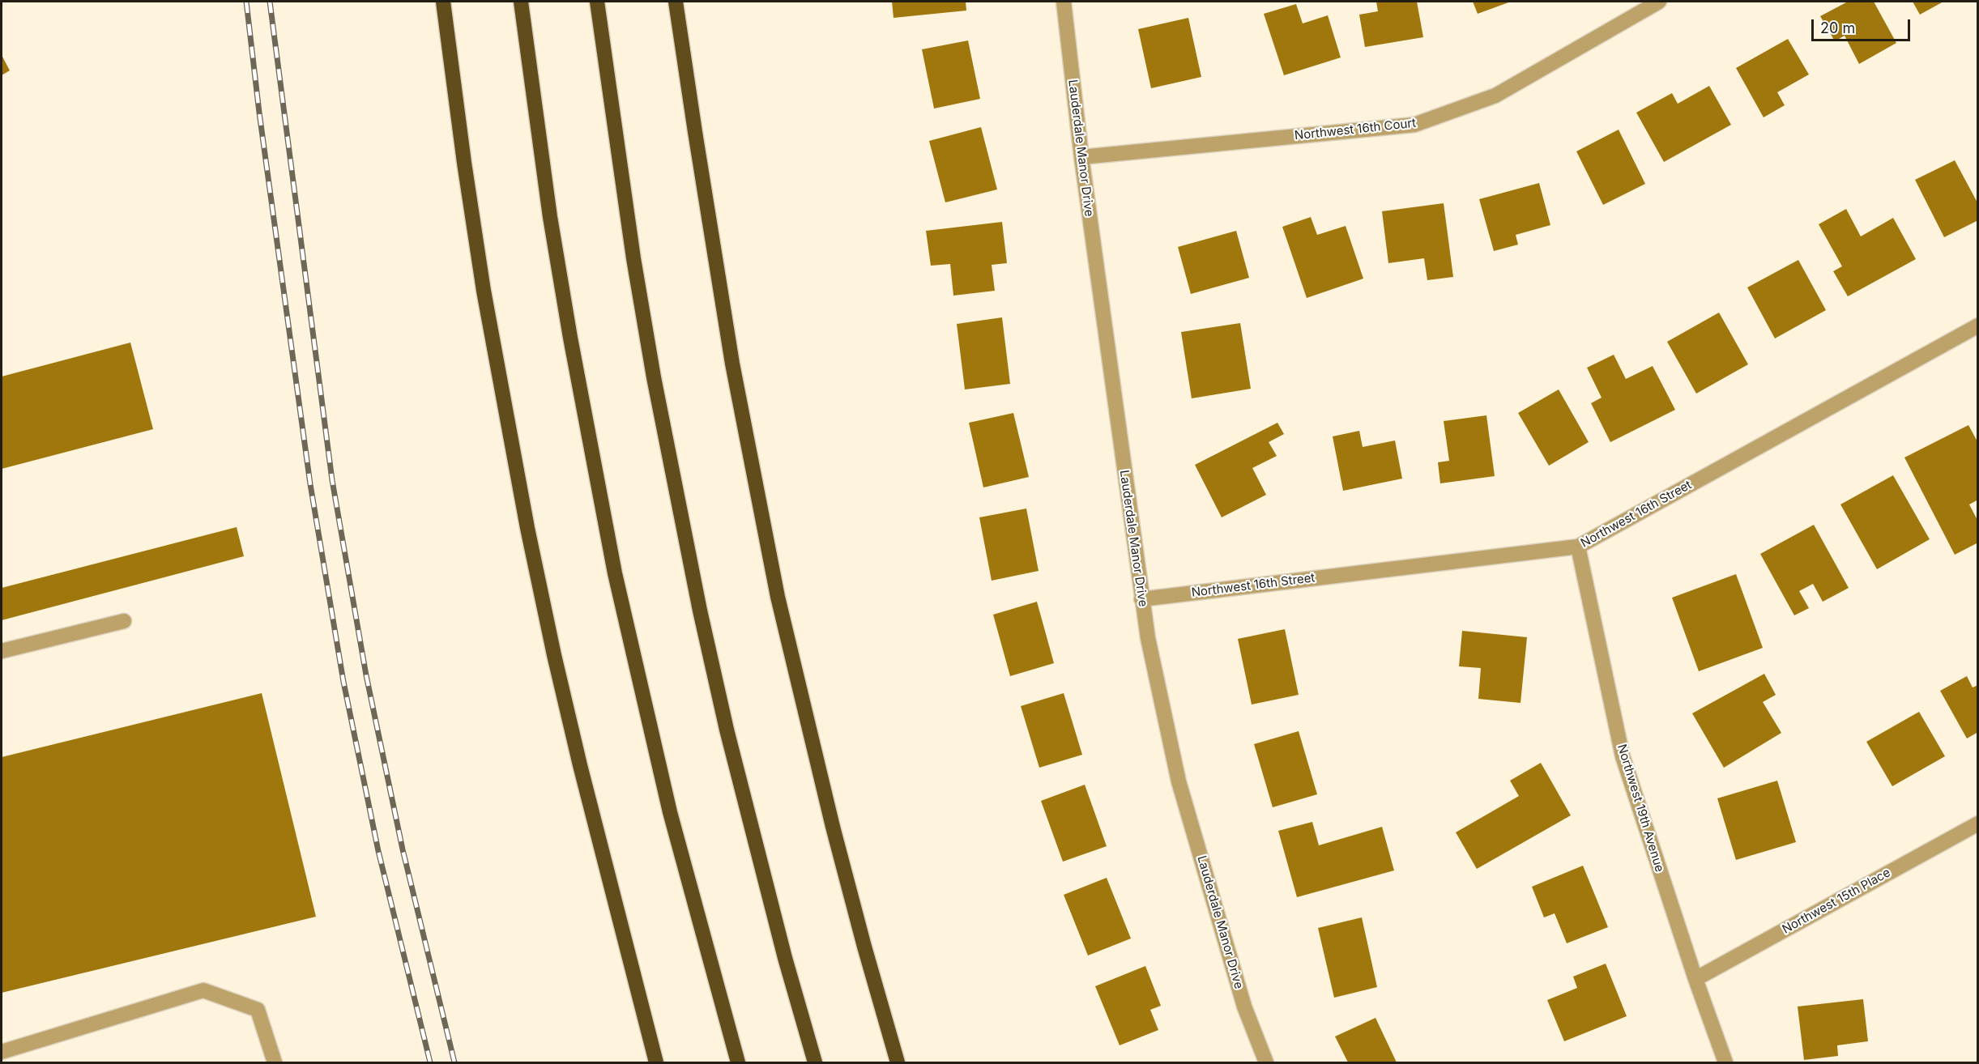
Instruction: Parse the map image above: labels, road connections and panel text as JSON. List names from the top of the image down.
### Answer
{
  "streets": {
    "street": [
      "Northwest 16th Court",
      "Lauderdale Manor Drive",
      "Northwest 16th Street",
      "Northwest 19th Avenue",
      "Northwest 15th Place"
    ]
  },
  "crossings": [
    ["Northwest 16th Court", "Lauderdale Manor Drive"],
    ["Lauderdale Manor Drive", "Northwest 16th Street"],
    ["Northwest 16th Street", "Northwest 19th Avenue"],
    ["Northwest 19th Avenue", "Northwest 15th Place"]
  ],
  "scale_bar": "20 m"
}
